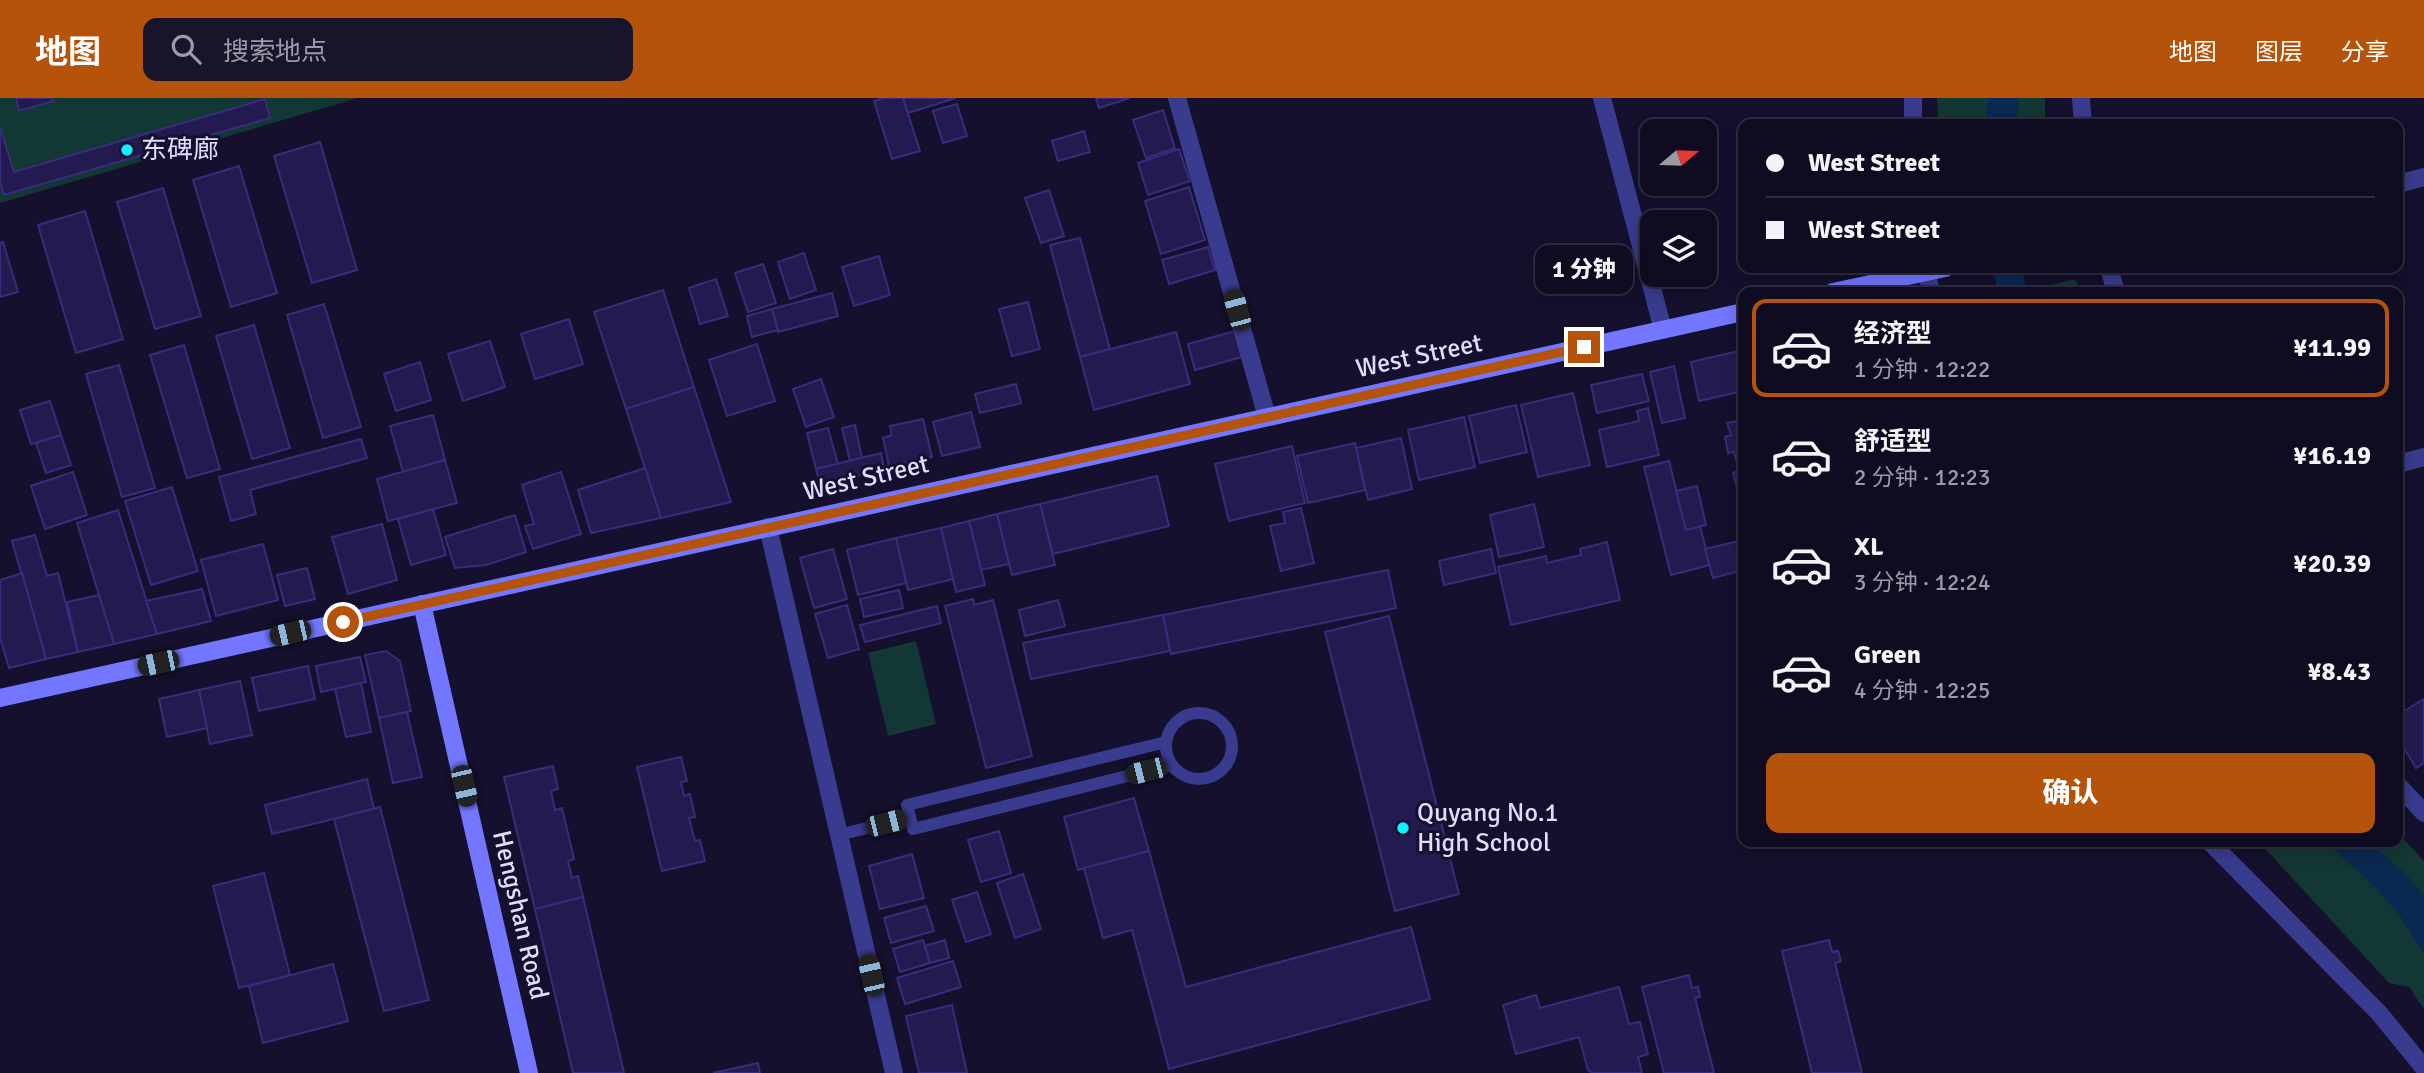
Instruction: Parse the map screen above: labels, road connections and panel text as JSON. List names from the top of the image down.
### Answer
{
  "streets": {
    "street": ["West Street", "Hengshan Road"]
  },
  "crossings": [
    ["West Street", "Hengshan Road"]
  ],
  "places": ["东碑廊", "Quyang No.1 High School"],
  "north": "right",
  "page": {
    "header": "地图",
    "search": "搜索地点",
    "nav": ["地图", "图层", "分享"],
    "banner": ["West Street", "West Street"],
    "bubble": "1 分钟",
    "list": [
      {
        "name": "经济型",
        "note": "1 分钟 · 12:22",
        "value": "¥11.99"
      },
      {
        "name": "舒适型",
        "note": "2 分钟 · 12:23",
        "value": "¥16.19"
      },
      {
        "name": "XL",
        "note": "3 分钟 · 12:24",
        "value": "¥20.39"
      },
      {
        "name": "Green",
        "note": "4 分钟 · 12:25",
        "value": "¥8.43"
      }
    ],
    "buttons": "确认"
  }
}
